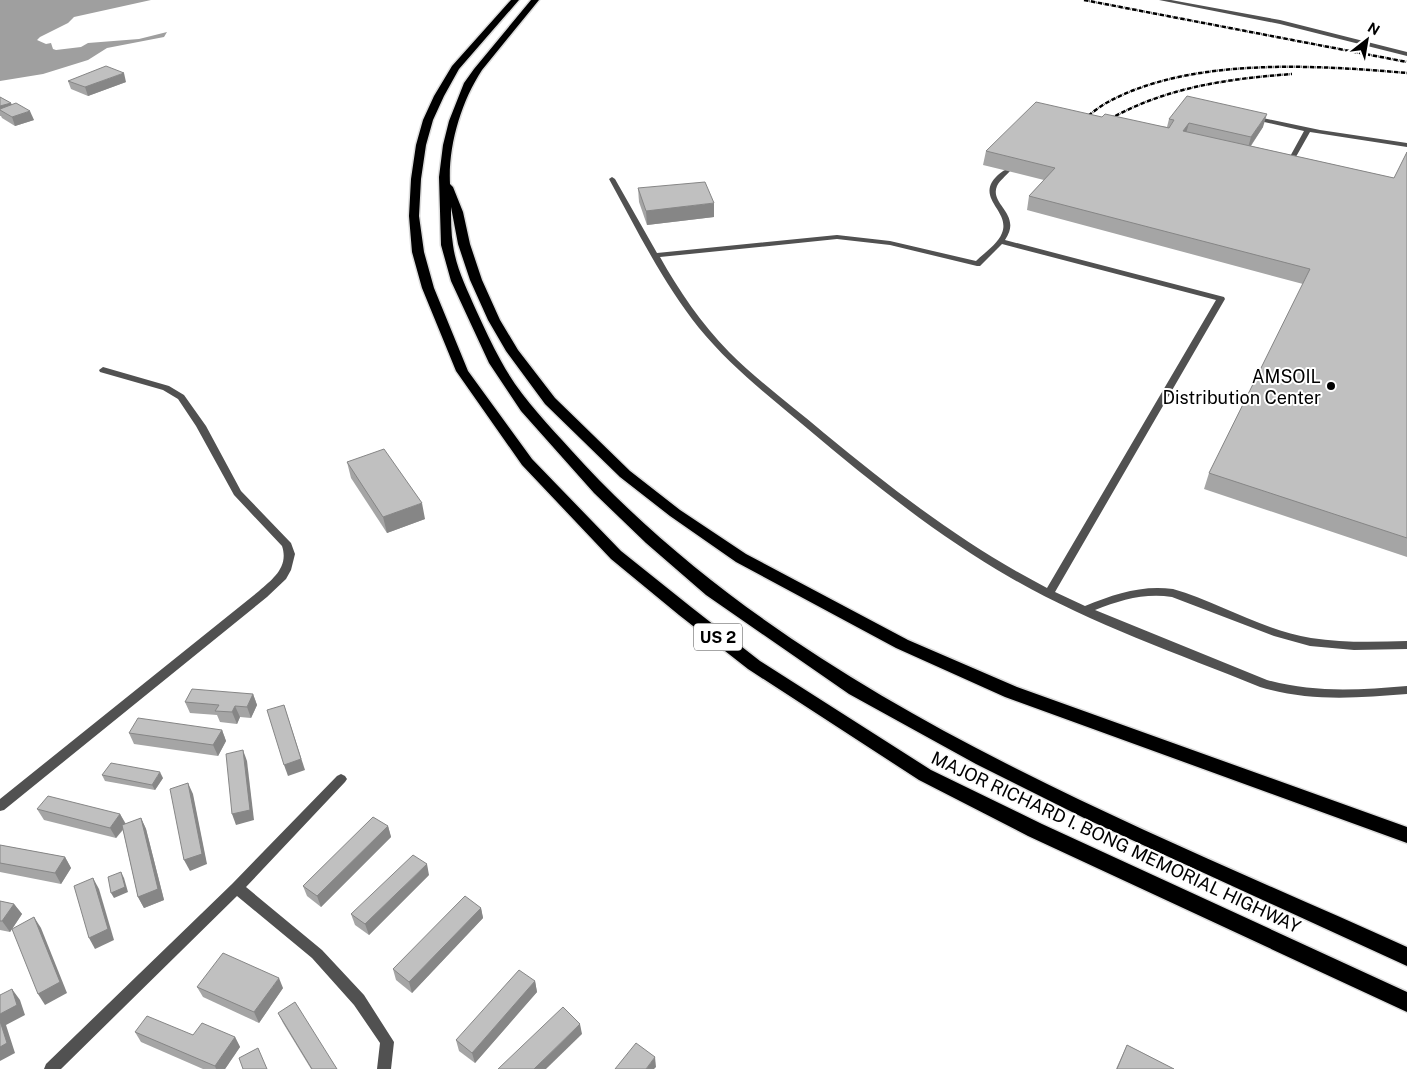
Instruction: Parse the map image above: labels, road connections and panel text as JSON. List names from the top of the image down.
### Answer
{
  "streets": {
    "highway": ["US 2", "MAJOR RICHARD I. BONG MEMORIAL HIGHWAY"]
  },
  "places": ["AMSOIL Distribution Center"],
  "north": "top right"
}
